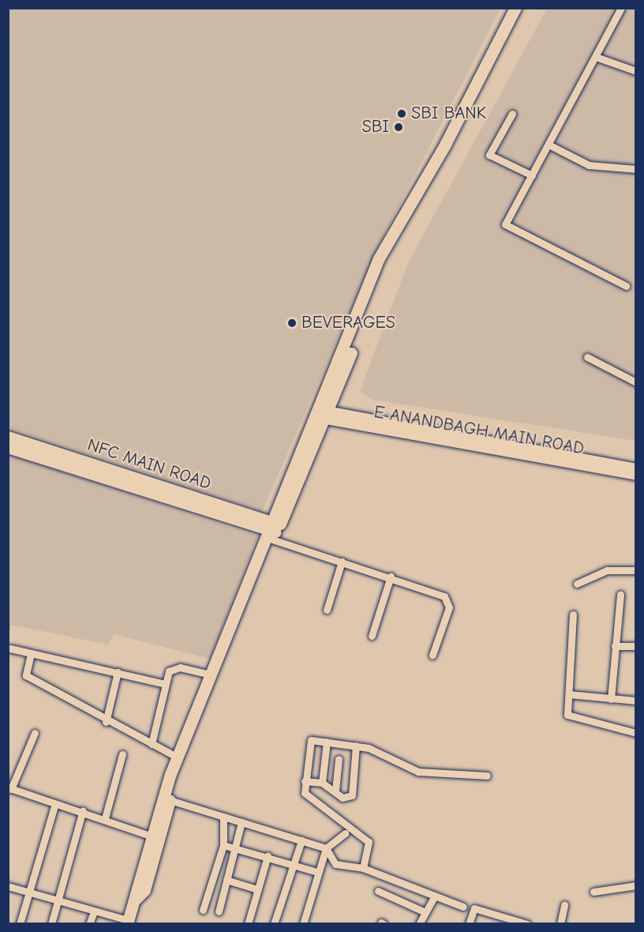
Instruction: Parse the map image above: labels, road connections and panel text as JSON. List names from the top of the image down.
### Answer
{
  "streets": {
    "main road": ["NFC MAIN ROAD"],
    "street": ["E ANANDBAGH MAIN ROAD"]
  },
  "places": ["SBI BANK", "SBI", "BEVERAGES"]
}
